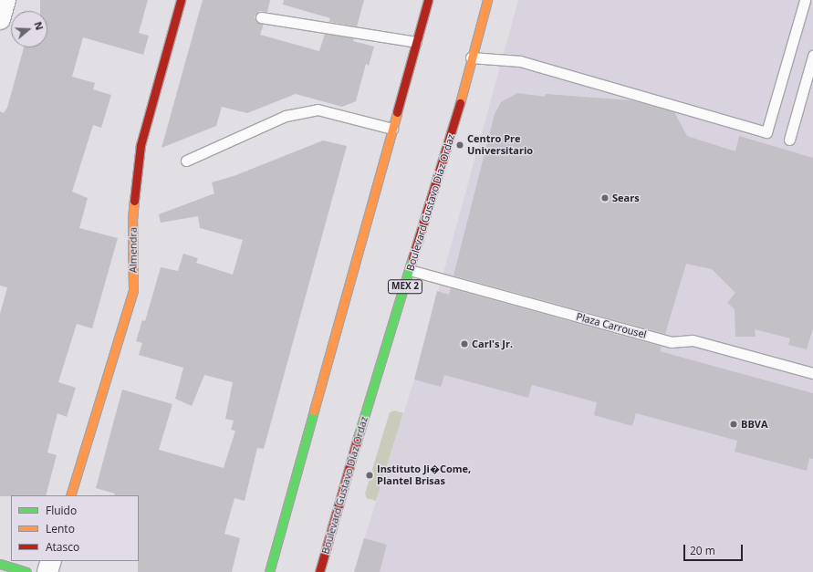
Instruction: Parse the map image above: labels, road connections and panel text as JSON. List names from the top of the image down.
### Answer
{
  "streets": {
    "main road": ["Boulevard Gustavo Díaz Ordaz", "Almendra", "MEX 2"],
    "lane": ["Plaza Carrousel"]
  },
  "crossings": [
    ["Boulevard Gustavo Díaz Ordaz", "Plaza Carrousel"]
  ],
  "places": [
    "Centro Pre Universitario",
    "Sears",
    "Carl's Jr.",
    "BBVA",
    "Instituto Ji�Come, Plantel Brisas"
  ],
  "legend": ["Fluido", "Lento", "Atasco"],
  "scale_bar": "20 m",
  "north": "right"
}
